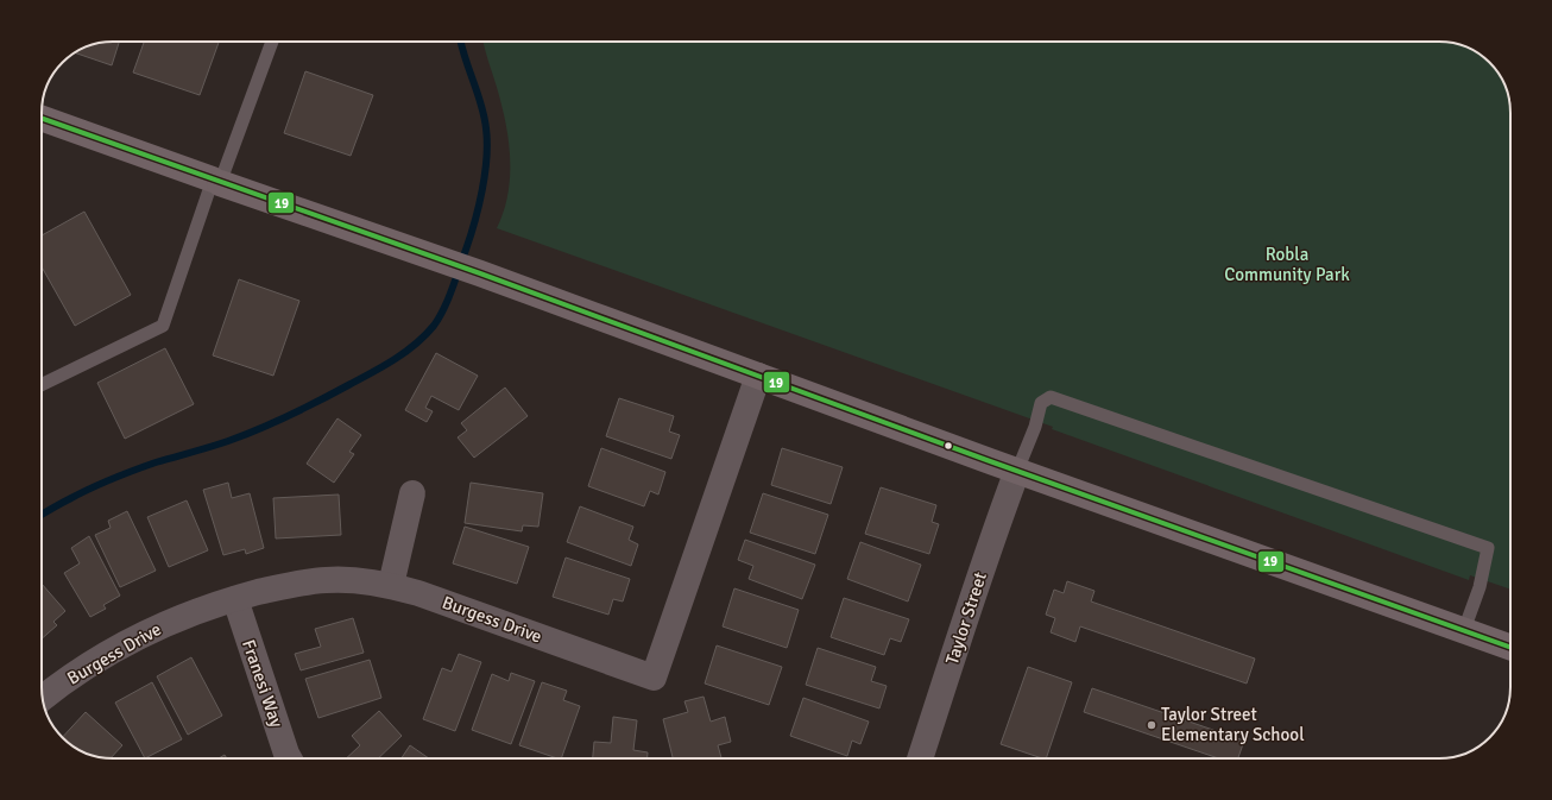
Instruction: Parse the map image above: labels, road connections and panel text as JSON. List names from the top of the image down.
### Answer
{
  "streets": {
    "street": ["Taylor Street", "Burgess Drive", "Franesi Way"]
  },
  "crossings": [
    ["Burgess Drive", "Franesi Way"]
  ],
  "parks": ["Robla Community Park"],
  "places": ["Taylor Street Elementary School"],
  "lines": ["transit line 19"]
}
